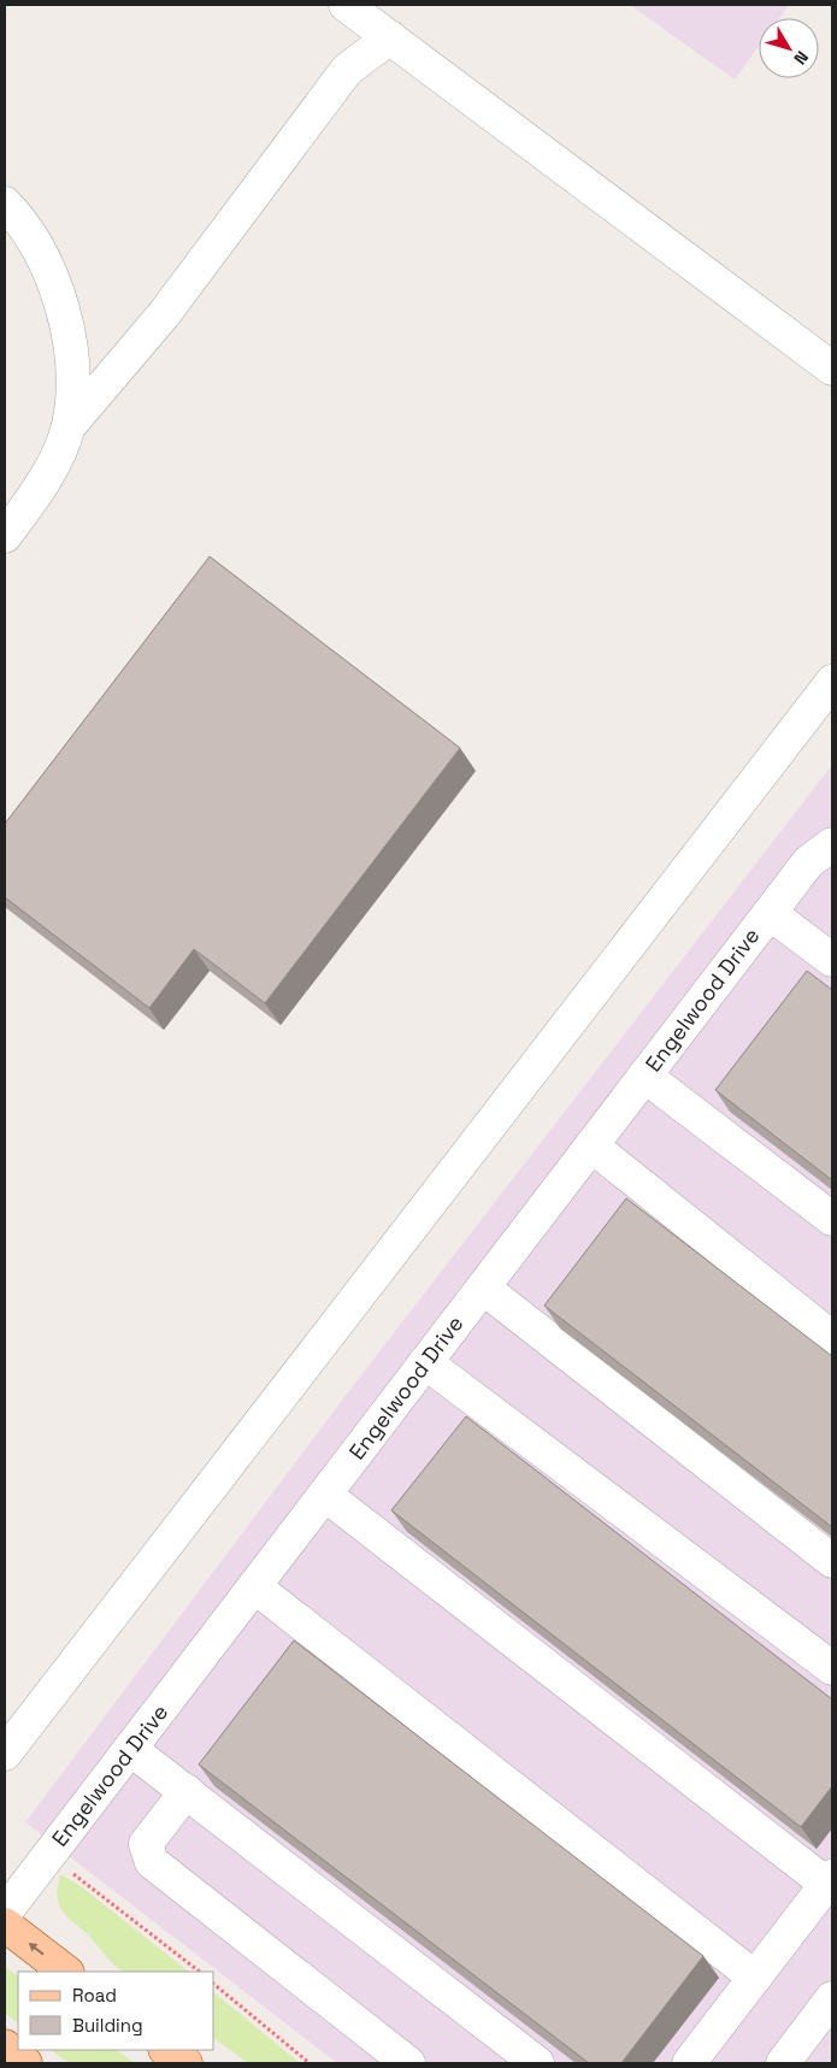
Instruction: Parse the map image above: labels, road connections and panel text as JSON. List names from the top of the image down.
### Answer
{
  "streets": {
    "street": ["Engelwood Drive"]
  },
  "legend": ["Road", "Building"],
  "north": "bottom right"
}
